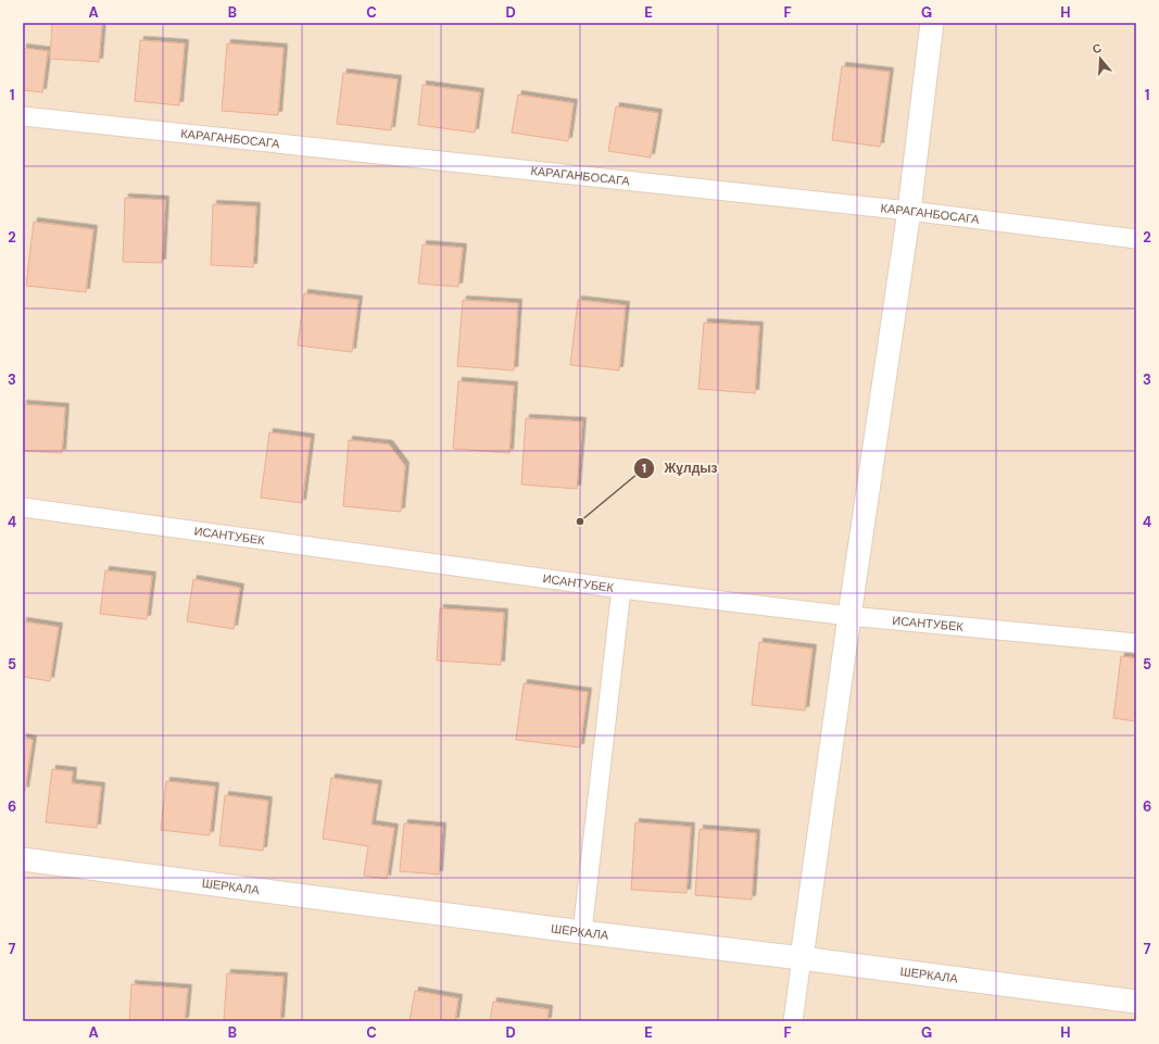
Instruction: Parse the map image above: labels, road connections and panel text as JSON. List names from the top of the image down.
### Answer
{
  "streets": {
    "street": ["КАРАГАНБОСАГА", "ИСАНТУБЕК", "ШЕРКАЛА"]
  },
  "places": ["Жұлдыз"],
  "north": "top",
  "grid": {
    "columns": [
      "A",
      "B",
      "C",
      "D",
      "E",
      "F",
      "G",
      "H"
    ],
    "rows": [
      "1",
      "2",
      "3",
      "4",
      "5",
      "6",
      "7"
    ]
  }
}
